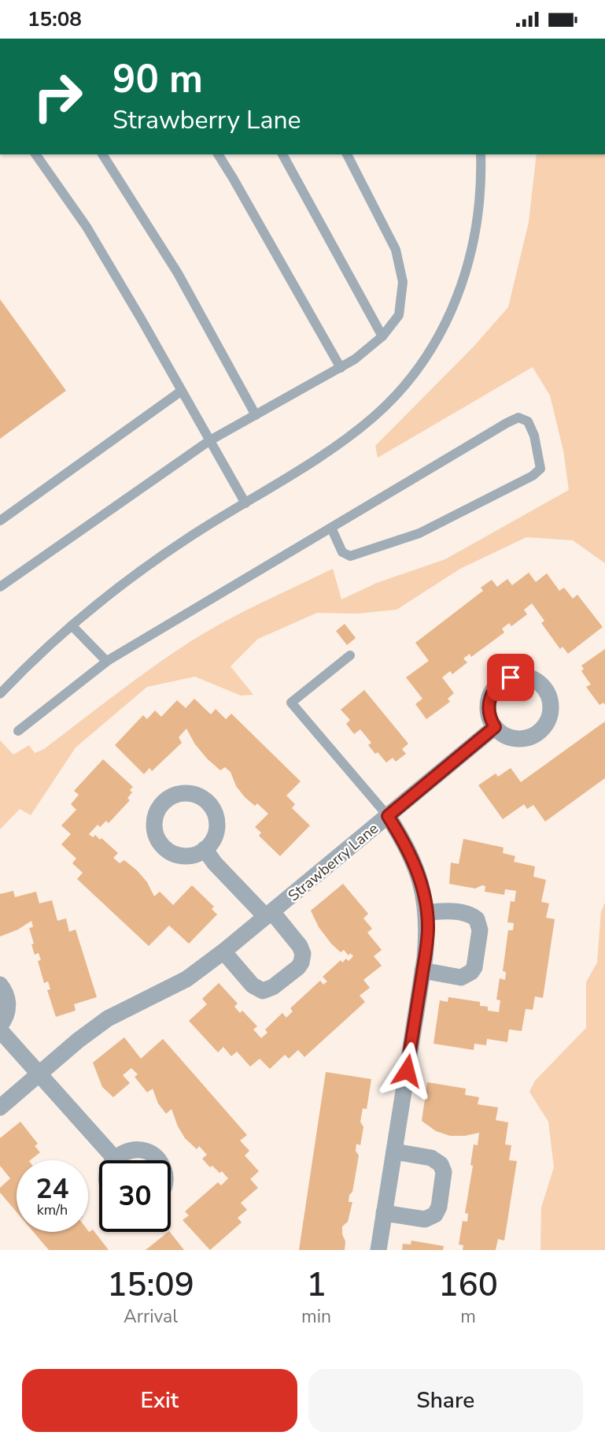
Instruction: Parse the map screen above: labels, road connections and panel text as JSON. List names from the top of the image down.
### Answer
{
  "streets": {
    "street": ["Strawberry Lane"]
  },
  "page": {
    "status": "15:08",
    "turn": ["90 m", "Strawberry Lane"],
    "speed": "24 km/h",
    "limit": "30",
    "eta": [
      "15:09",
      "Arrival",
      "1",
      "min",
      "160",
      "m"
    ],
    "buttons": ["Exit", "Share"]
  }
}
